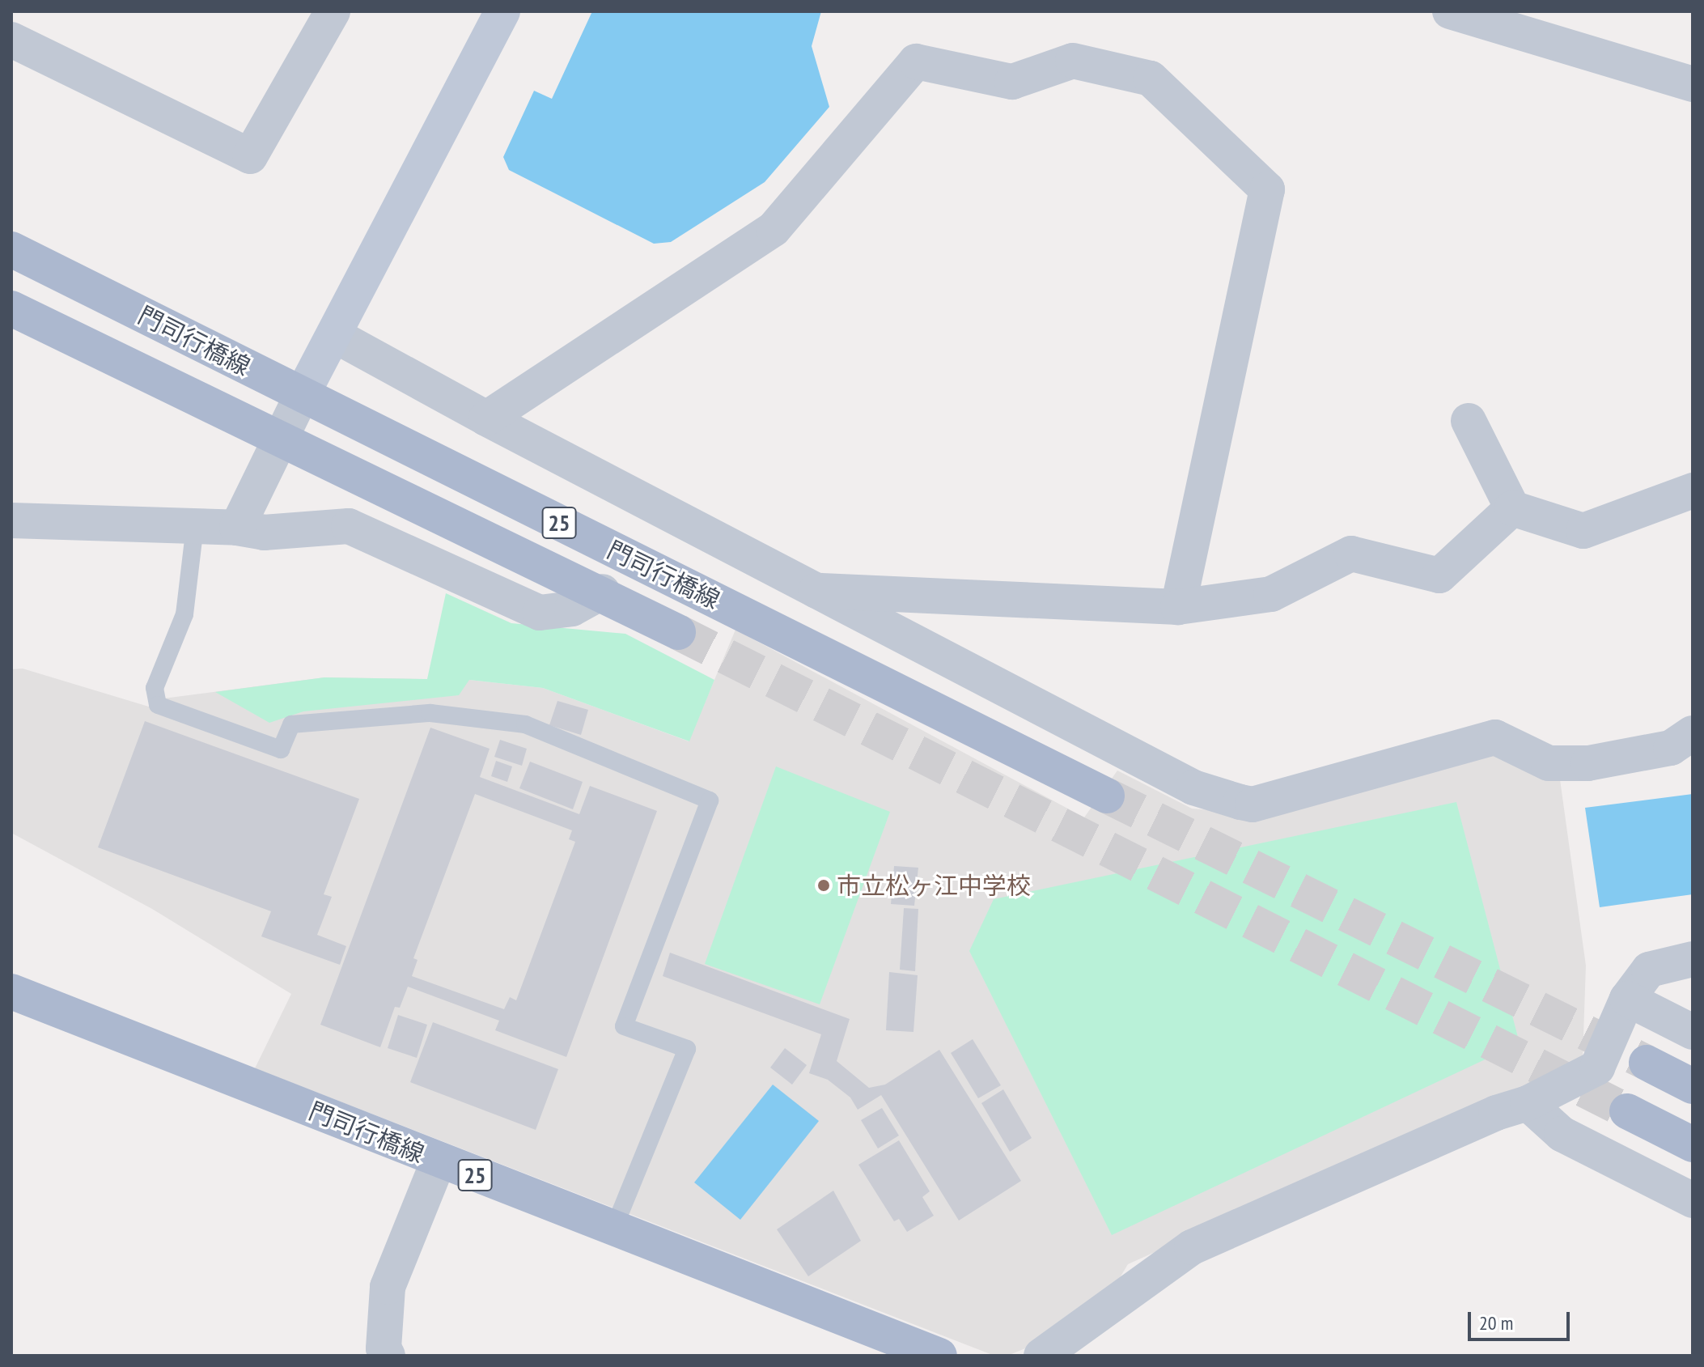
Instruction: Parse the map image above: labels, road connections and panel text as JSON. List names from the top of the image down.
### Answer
{
  "streets": {
    "main road": ["門司行橋線", "25"]
  },
  "places": ["市立松ヶ江中学校"],
  "scale_bar": "20 m"
}
